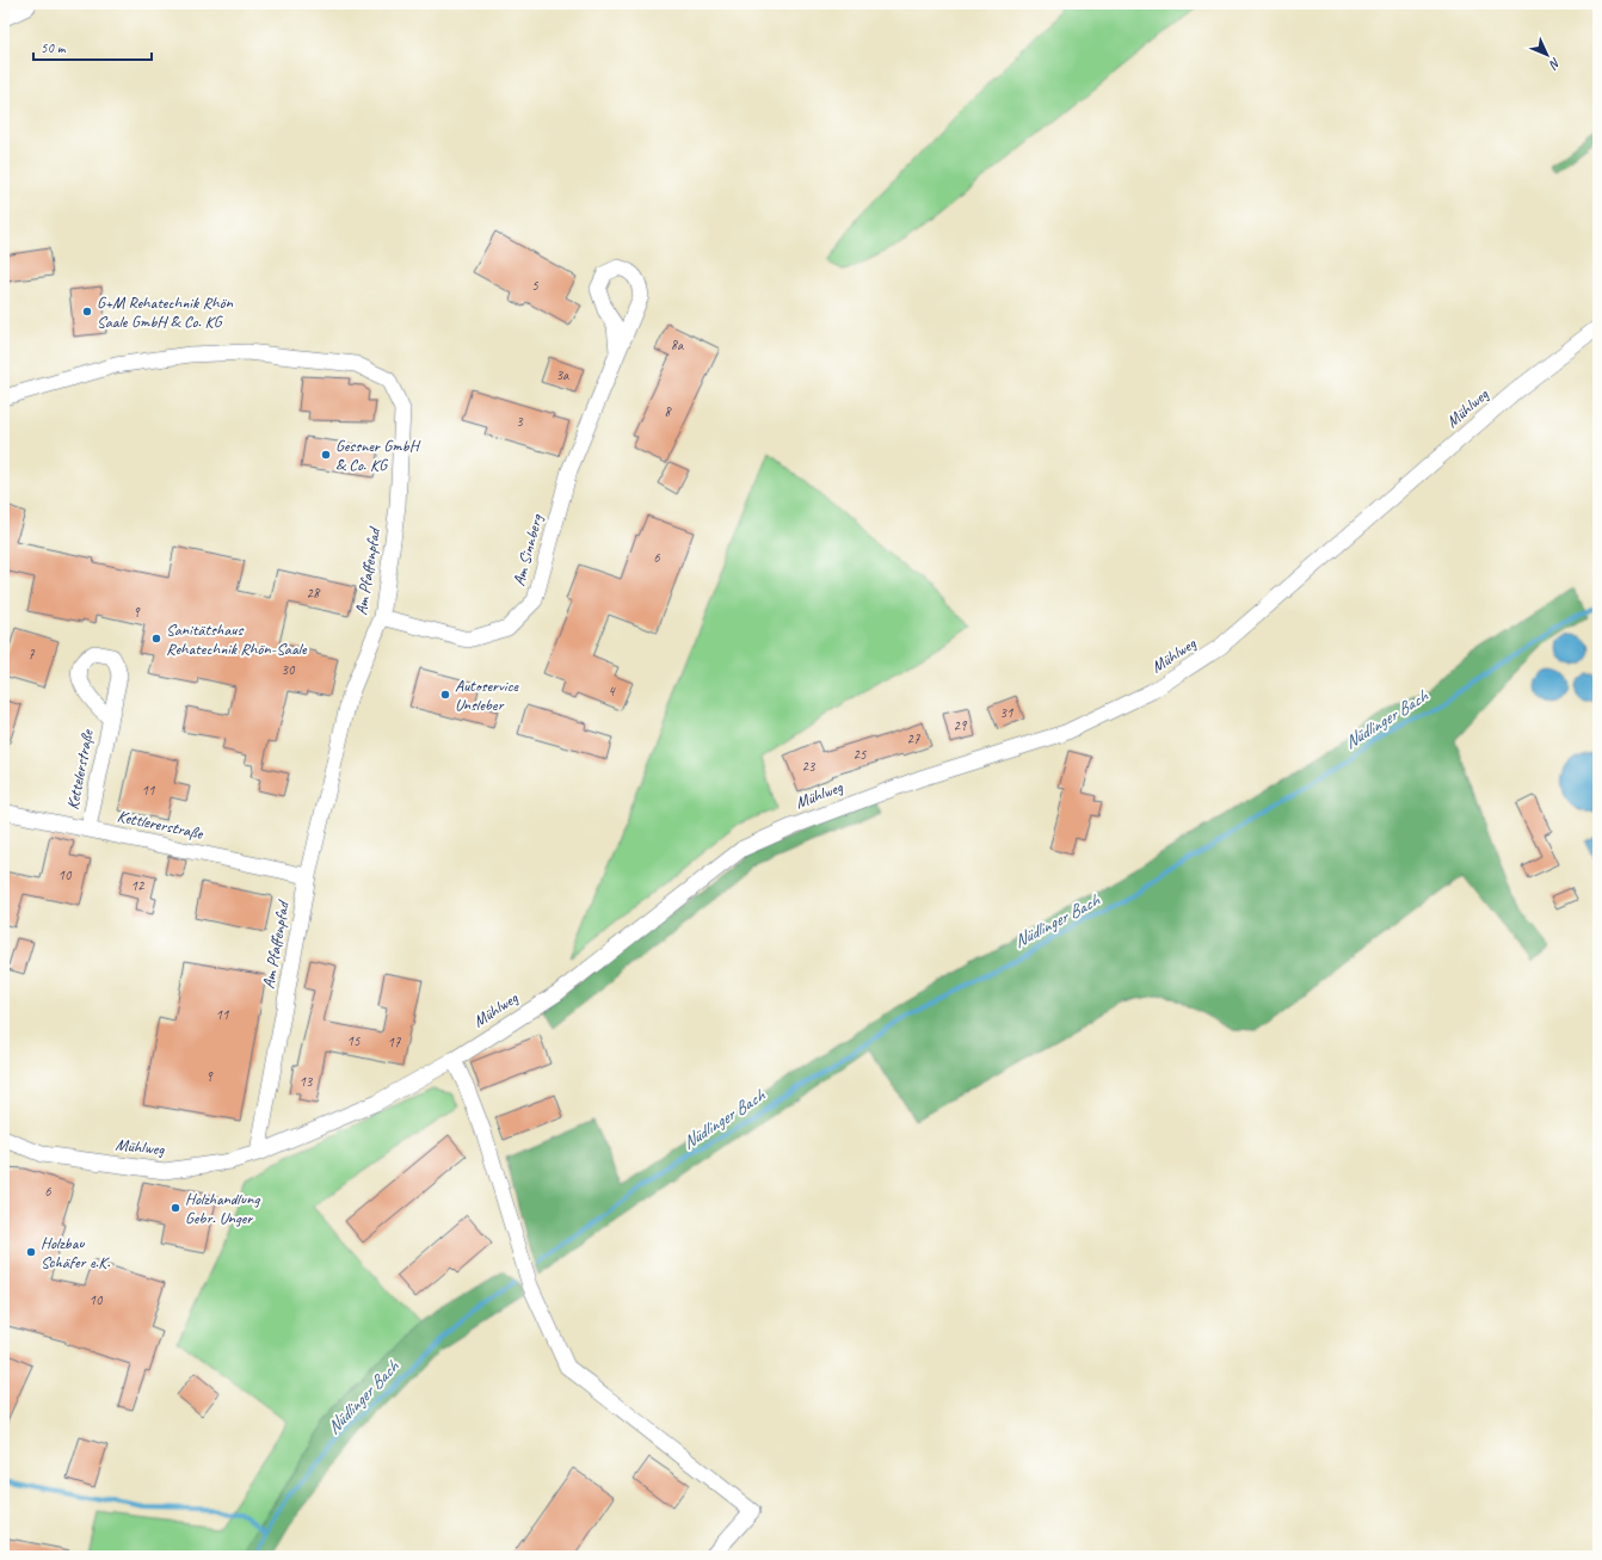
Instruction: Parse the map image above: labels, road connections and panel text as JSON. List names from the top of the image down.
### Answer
{
  "streets": {
    "street": [
      "Mühlweg",
      "Am Sinnberg",
      "Am Pfaffenpfad",
      "Kettelerstraße",
      "Kettlererstraße"
    ]
  },
  "crossings": [
    ["Mühlweg", "Am Pfaffenpfad"],
    ["Am Sinnberg", "Am Pfaffenpfad"],
    ["Am Pfaffenpfad", "Kettlererstraße"],
    ["Kettelerstraße", "Kettlererstraße"]
  ],
  "water": ["Nüdlinger Bach"],
  "places": [
    "G+M Rehatechnik Rhön Saale GmbH & Co. KG",
    "Gessner GmbH & Co. KG",
    "Sanitätshaus Rehatechnik Rhön-Saale",
    "Autoservice Unsleber",
    "Holzhandlung Gebr. Unger",
    "Holzbau Schäfer e.K."
  ],
  "house_numbers": [
    "5",
    "8a",
    "3a",
    "8",
    "3",
    "6",
    "28",
    "9",
    "7",
    "30",
    "4",
    "31",
    "29",
    "27",
    "25",
    "23",
    "11",
    "10",
    "12",
    "11",
    "15",
    "17",
    "9",
    "13",
    "6",
    "10"
  ],
  "scale_bar": "50 m",
  "north": "bottom right"
}
